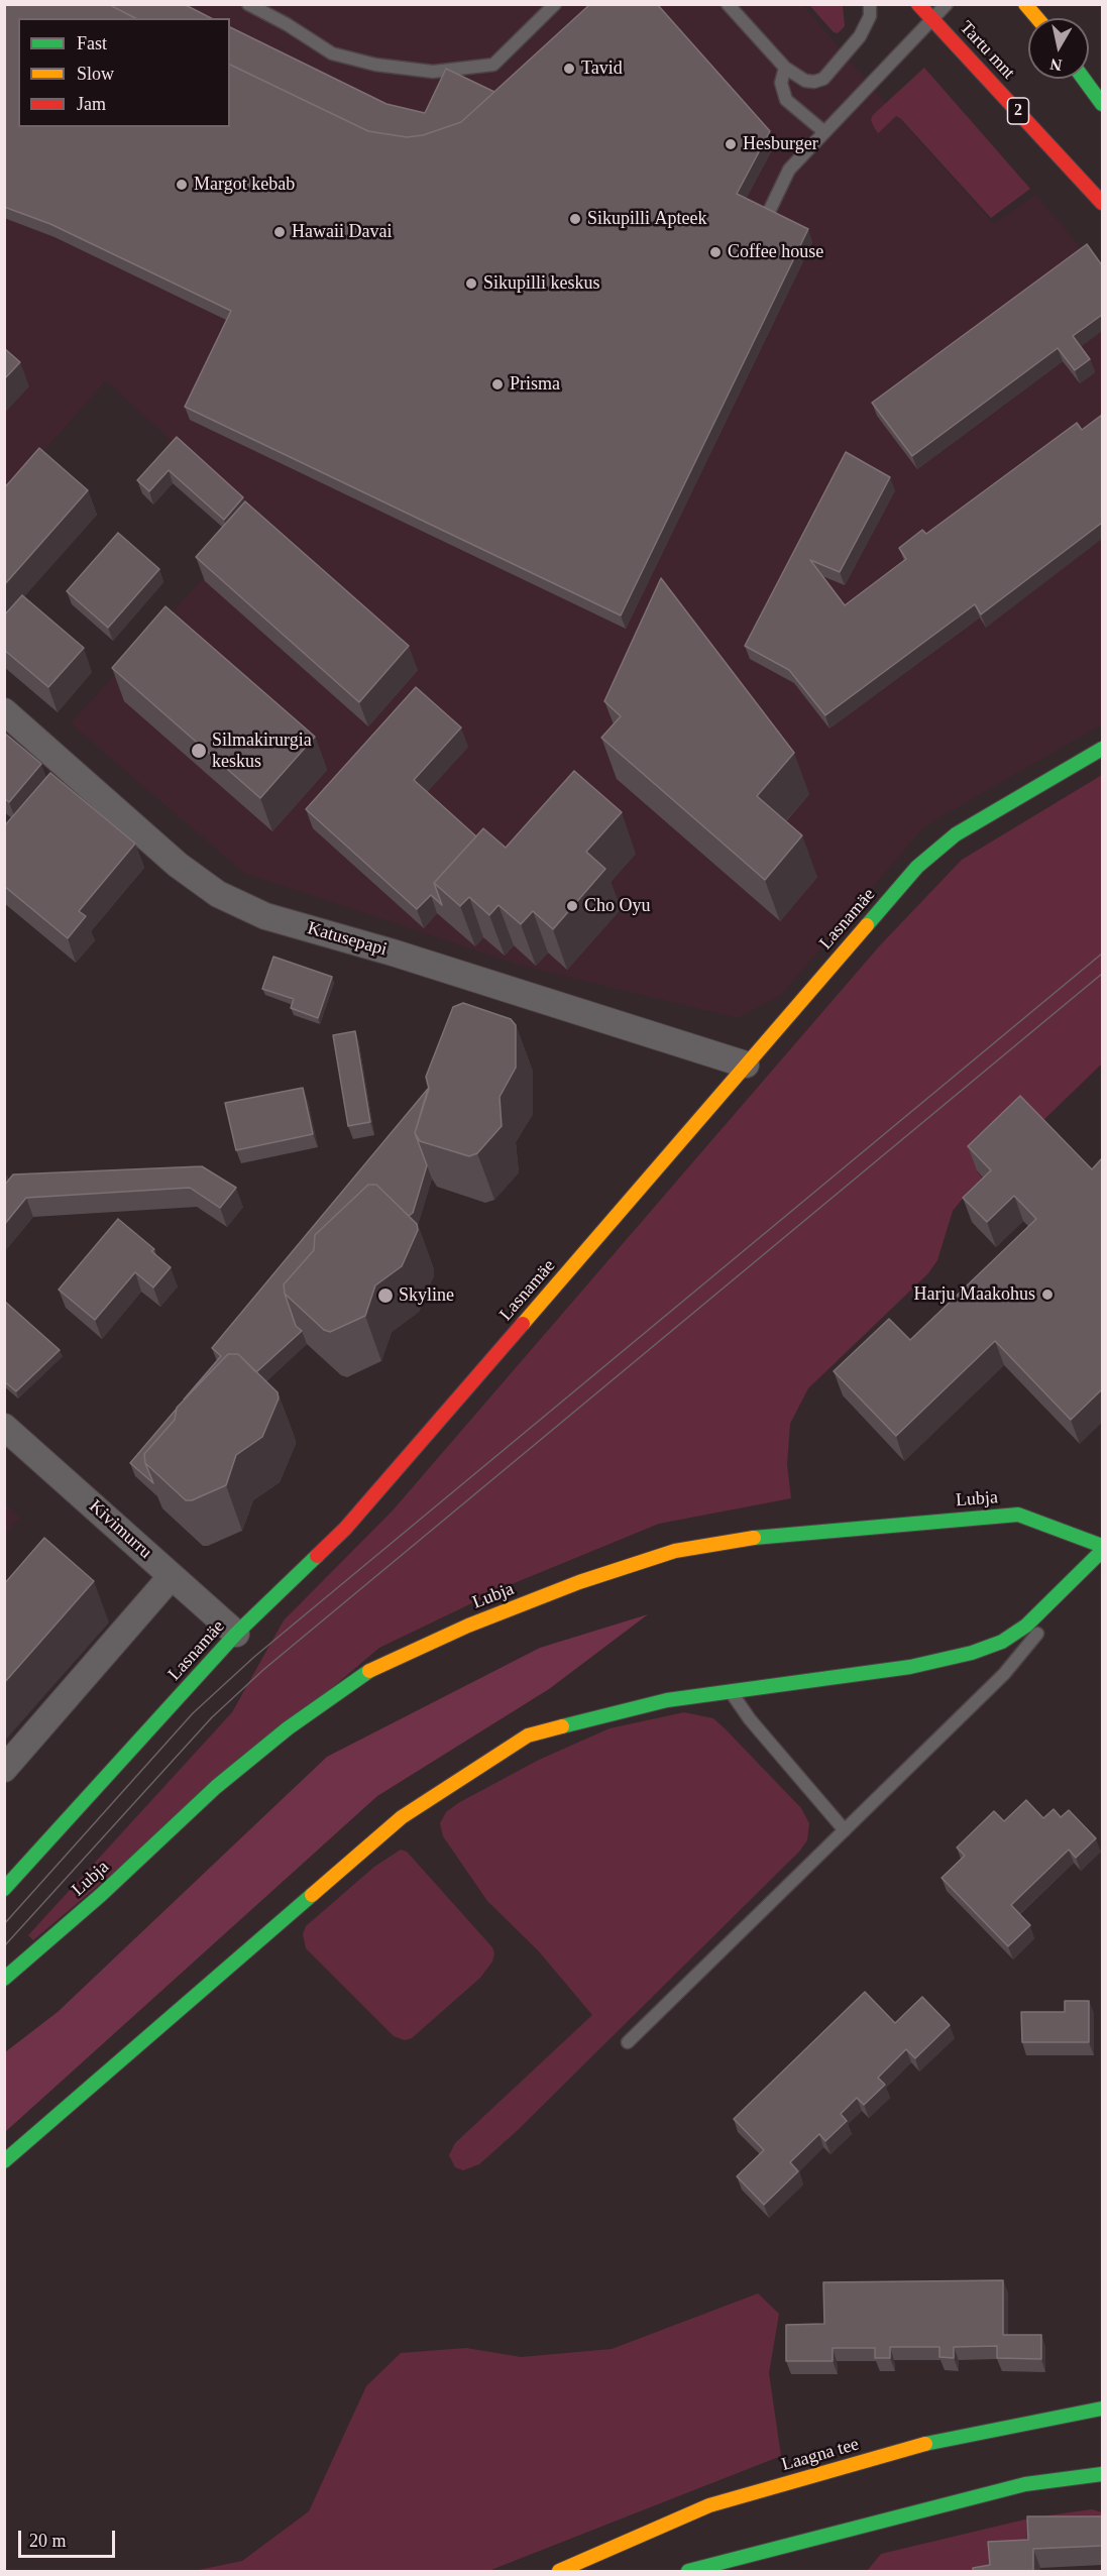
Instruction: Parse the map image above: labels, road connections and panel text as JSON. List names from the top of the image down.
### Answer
{
  "streets": {
    "street": [
      "Tartu mnt",
      "2",
      "Lasnamäe",
      "Katusepapi",
      "Lubja",
      "Kivimurru",
      "Laagna tee"
    ]
  },
  "crossings": [
    ["Lasnamäe", "Katusepapi"],
    ["Lasnamäe", "Kivimurru"]
  ],
  "places": [
    "Tavid",
    "Hesburger",
    "Margot kebab",
    "Sikupilli Apteek",
    "Hawaii Davai",
    "Coffee house",
    "Sikupilli keskus",
    "Prisma",
    "Silmakirurgia keskus",
    "Cho Oyu",
    "Harju Maakohus",
    "Skyline"
  ],
  "legend": ["Fast", "Slow", "Jam"],
  "scale_bar": "20 m",
  "north": "bottom"
}
